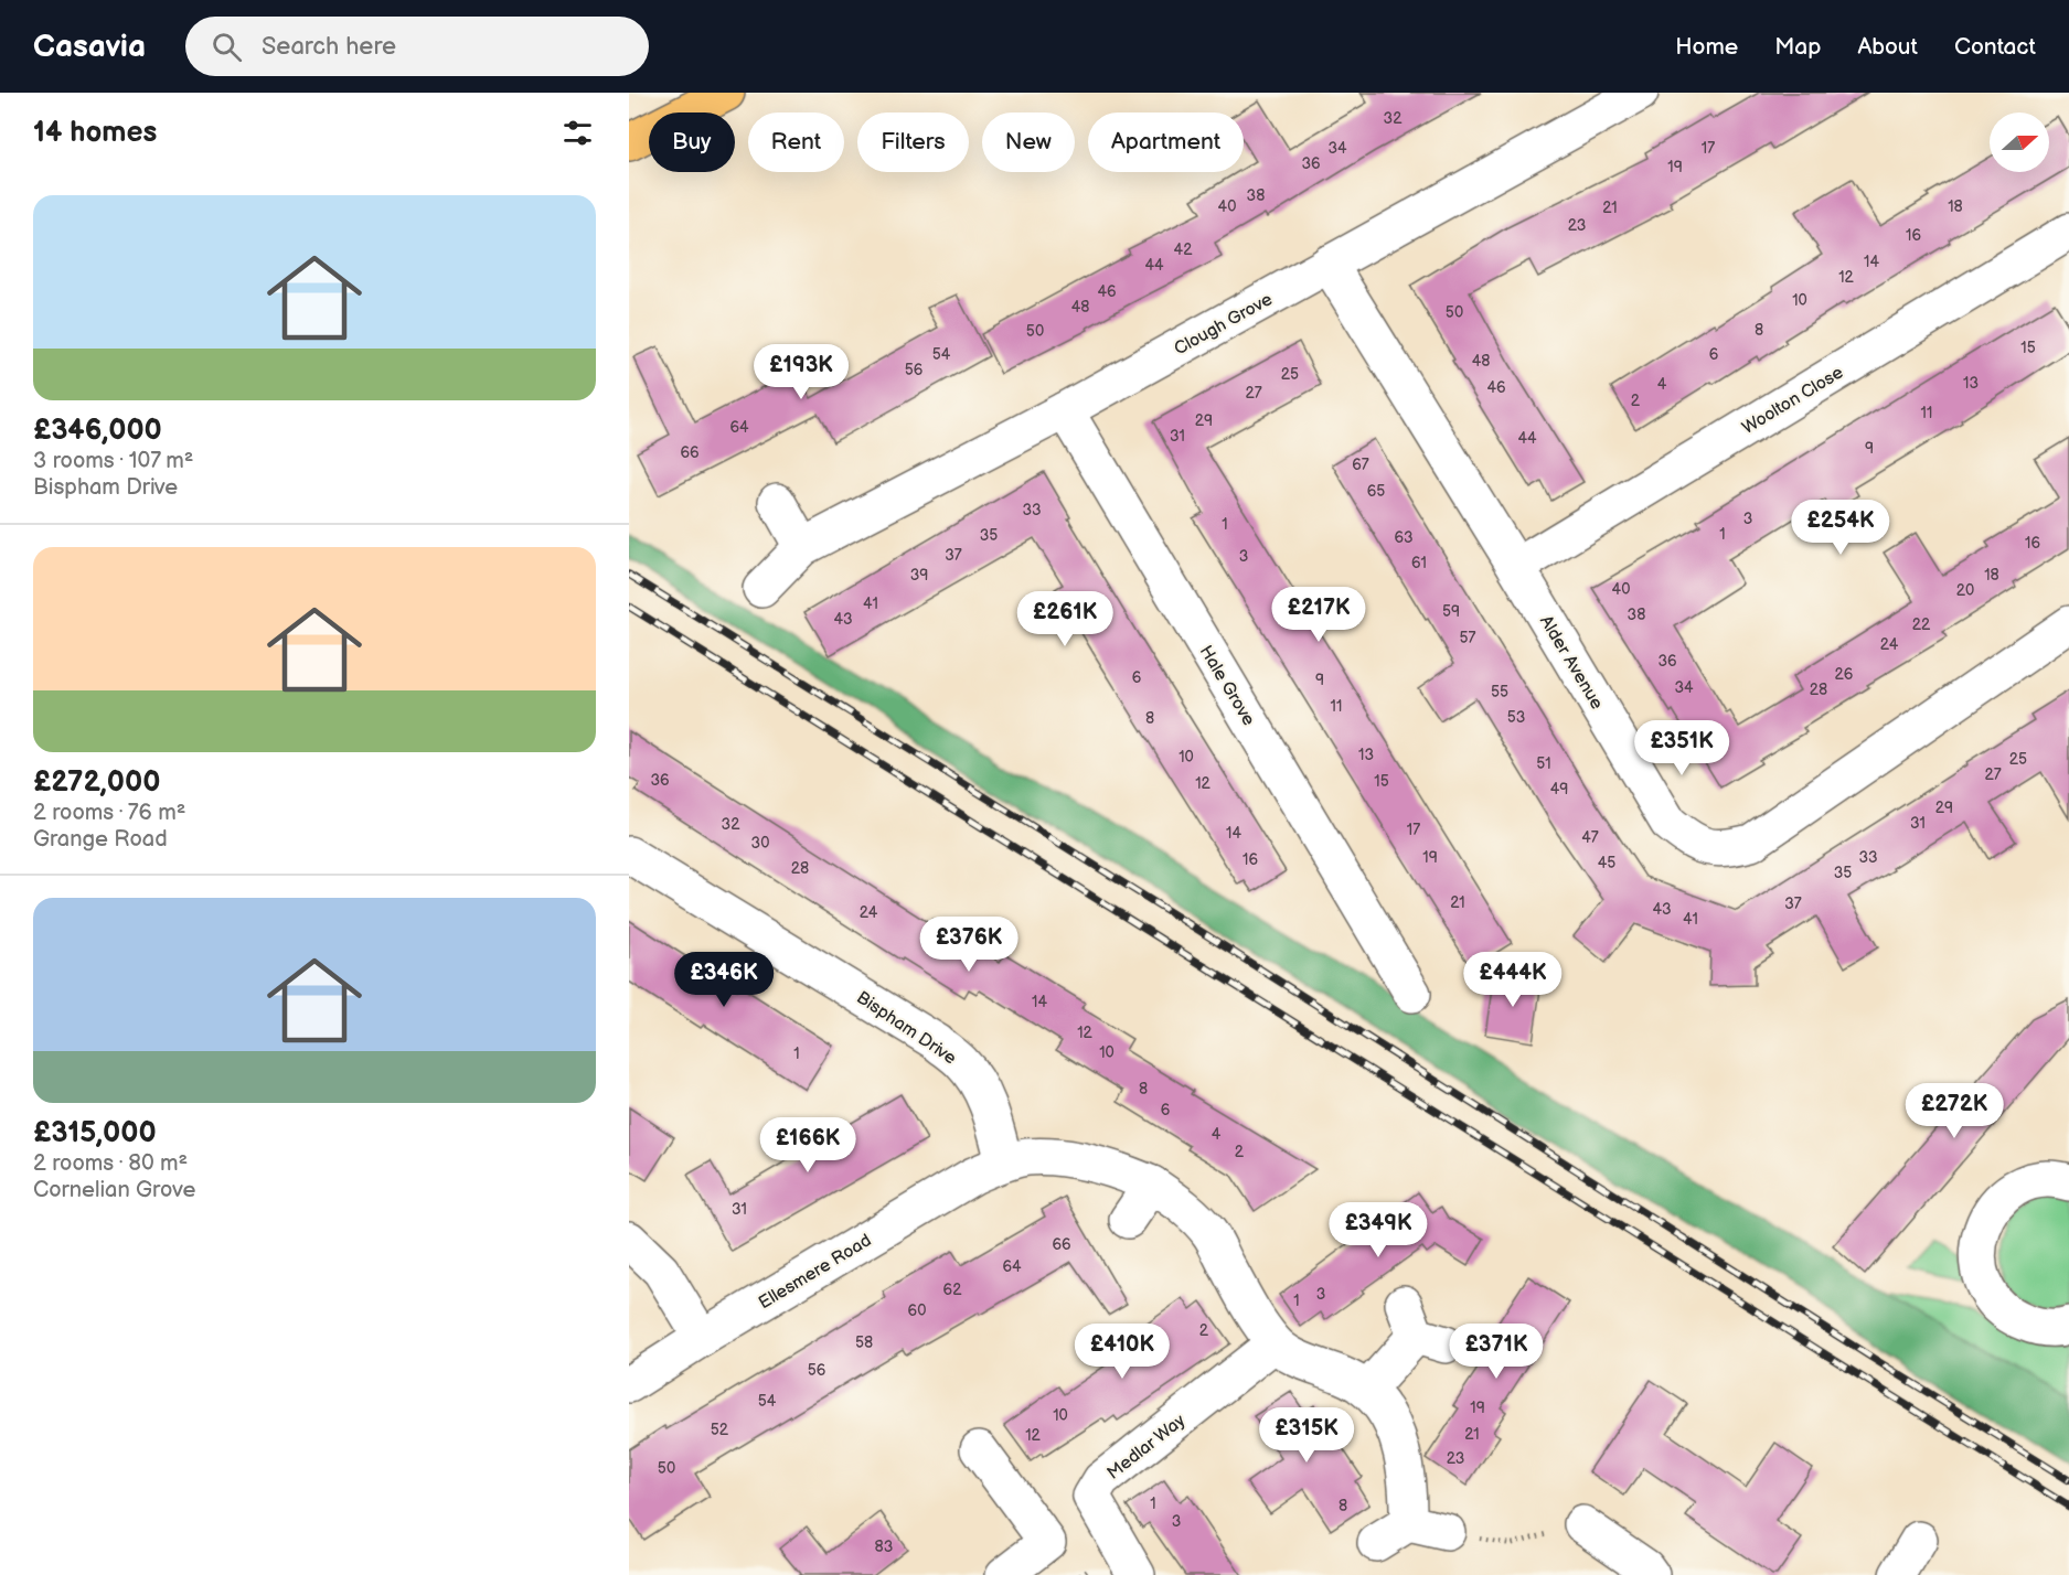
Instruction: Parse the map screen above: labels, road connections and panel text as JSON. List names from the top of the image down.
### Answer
{
  "streets": {
    "street": [
      "Clough Grove",
      "Woolton Close",
      "Alder Avenue",
      "Hale Grove",
      "Bispham Drive",
      "Ellesmere Road",
      "Medlar Way"
    ]
  },
  "crossings": [
    ["Clough Grove", "Alder Avenue"],
    ["Clough Grove", "Hale Grove"],
    ["Woolton Close", "Alder Avenue"],
    ["Bispham Drive", "Ellesmere Road"]
  ],
  "house_numbers": [
    "32",
    "34",
    "17",
    "36",
    "19",
    "38",
    "40",
    "18",
    "21",
    "23",
    "16",
    "42",
    "14",
    "44",
    "12",
    "46",
    "10",
    "48",
    "50",
    "8",
    "50",
    "15",
    "54",
    "6",
    "48",
    "56",
    "25",
    "13",
    "4",
    "46",
    "27",
    "2",
    "11",
    "29",
    "64",
    "31",
    "44",
    "9",
    "66",
    "67",
    "65",
    "33",
    "3",
    "1",
    "1",
    "35",
    "63",
    "16",
    "37",
    "3",
    "61",
    "39",
    "18",
    "40",
    "20",
    "41",
    "59",
    "38",
    "43",
    "22",
    "57",
    "24",
    "36",
    "26",
    "6",
    "9",
    "34",
    "28",
    "55",
    "11",
    "53",
    "8",
    "13",
    "10",
    "25",
    "51",
    "27",
    "36",
    "15",
    "12",
    "49",
    "29",
    "31",
    "32",
    "17",
    "14",
    "47",
    "30",
    "19",
    "33",
    "16",
    "45",
    "28",
    "35",
    "21",
    "37",
    "43",
    "24",
    "41",
    "14",
    "12",
    "10",
    "1",
    "8",
    "6",
    "4",
    "2",
    "31",
    "66",
    "64",
    "62",
    "3",
    "1",
    "60",
    "2",
    "58",
    "56",
    "54",
    "19",
    "10",
    "52",
    "21",
    "12",
    "23",
    "50",
    "1",
    "8",
    "3",
    "83"
  ],
  "north": "right",
  "page": {
    "header": "Casavia",
    "search": "Search here",
    "nav": [
      "Home",
      "Map",
      "About",
      "Contact"
    ],
    "heading": "14 homes",
    "chip": [
      "Buy",
      "Rent",
      "Filters",
      "New",
      "Apartment"
    ],
    "list": [
      {
        "name": "£346,000",
        "note": "3 rooms · 107 m² · Bispham Drive"
      },
      {
        "name": "£272,000",
        "note": "2 rooms · 76 m² · Grange Road"
      },
      {
        "name": "£315,000",
        "note": "2 rooms · 80 m² · Cornelian Grove"
      }
    ],
    "price": [
      "£193K",
      "£254K",
      "£217K",
      "£261K",
      "£351K",
      "£376K",
      "£346K",
      "£444K",
      "£272K",
      "£166K",
      "£349K",
      "£410K",
      "£371K",
      "£315K"
    ]
  }
}
